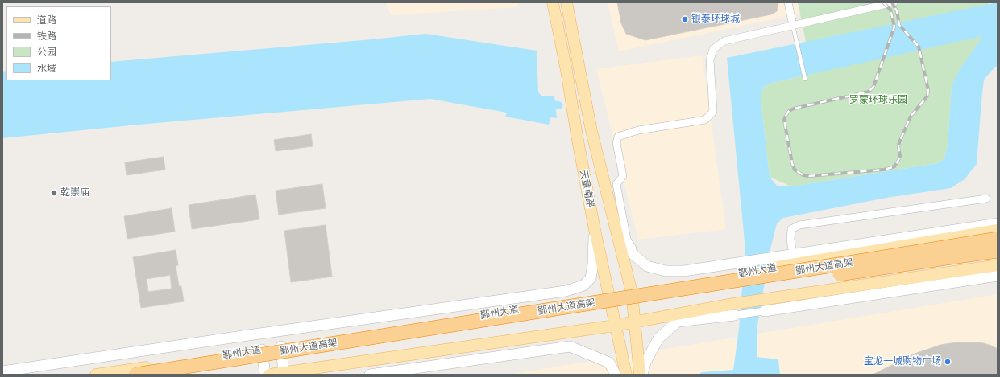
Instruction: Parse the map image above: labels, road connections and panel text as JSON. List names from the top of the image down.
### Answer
{
  "streets": {
    "highway": ["鄞州大道高架"],
    "main road": ["天童南路", "鄞州大道"]
  },
  "crossings": [
    ["天童南路", "鄞州大道"]
  ],
  "parks": ["罗蒙环球乐园"],
  "places": ["银泰环球城", "乾崇庙", "宝龙一城购物广场"],
  "legend": [
    "道路",
    "铁路",
    "公园",
    "水域"
  ]
}
